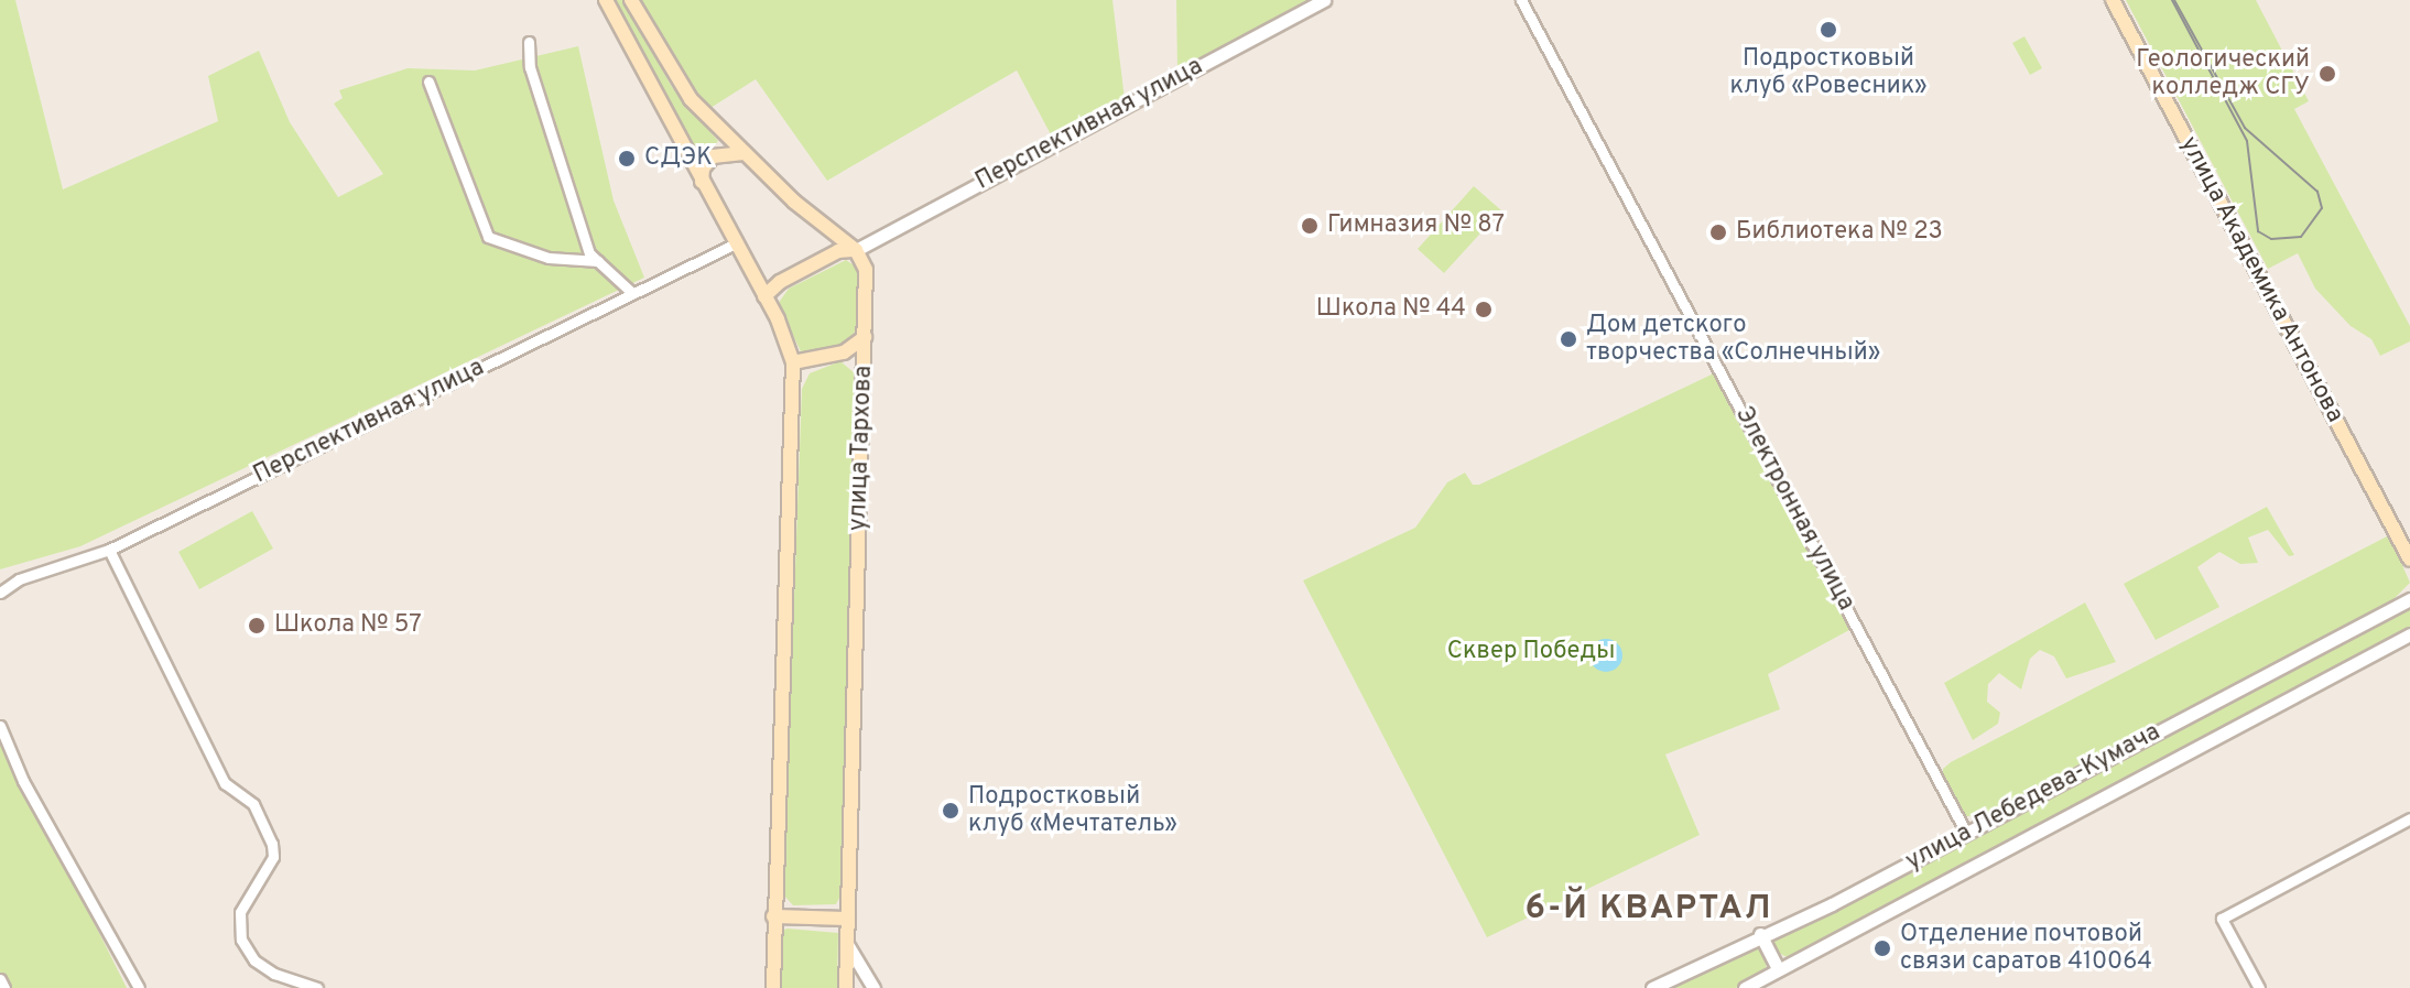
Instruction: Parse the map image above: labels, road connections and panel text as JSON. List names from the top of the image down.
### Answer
{
  "streets": {
    "main road": ["улица Академика Антонова", "улица Тархова"],
    "street": ["Перспективная улица", "Электронная улица", "улица Лебедева-Кумача"]
  },
  "crossings": [
    ["Перспективная улица", "улица Тархова"],
    ["Электронная улица", "улица Лебедева-Кумача"]
  ],
  "districts": ["6-Й КВАРТАЛ"],
  "parks": ["Сквер Победы"],
  "places": [
    "Подростковый клуб «Ровесник»",
    "Геологический колледж СГУ",
    "СДЭК",
    "Гимназия № 87",
    "Библиотека № 23",
    "Школа № 44",
    "Дом детского творчества «Солнечный»",
    "Школа № 57",
    "Подростковый клуб «Мечтатель»",
    "Отделение почтовой связи саратов 410064"
  ]
}
